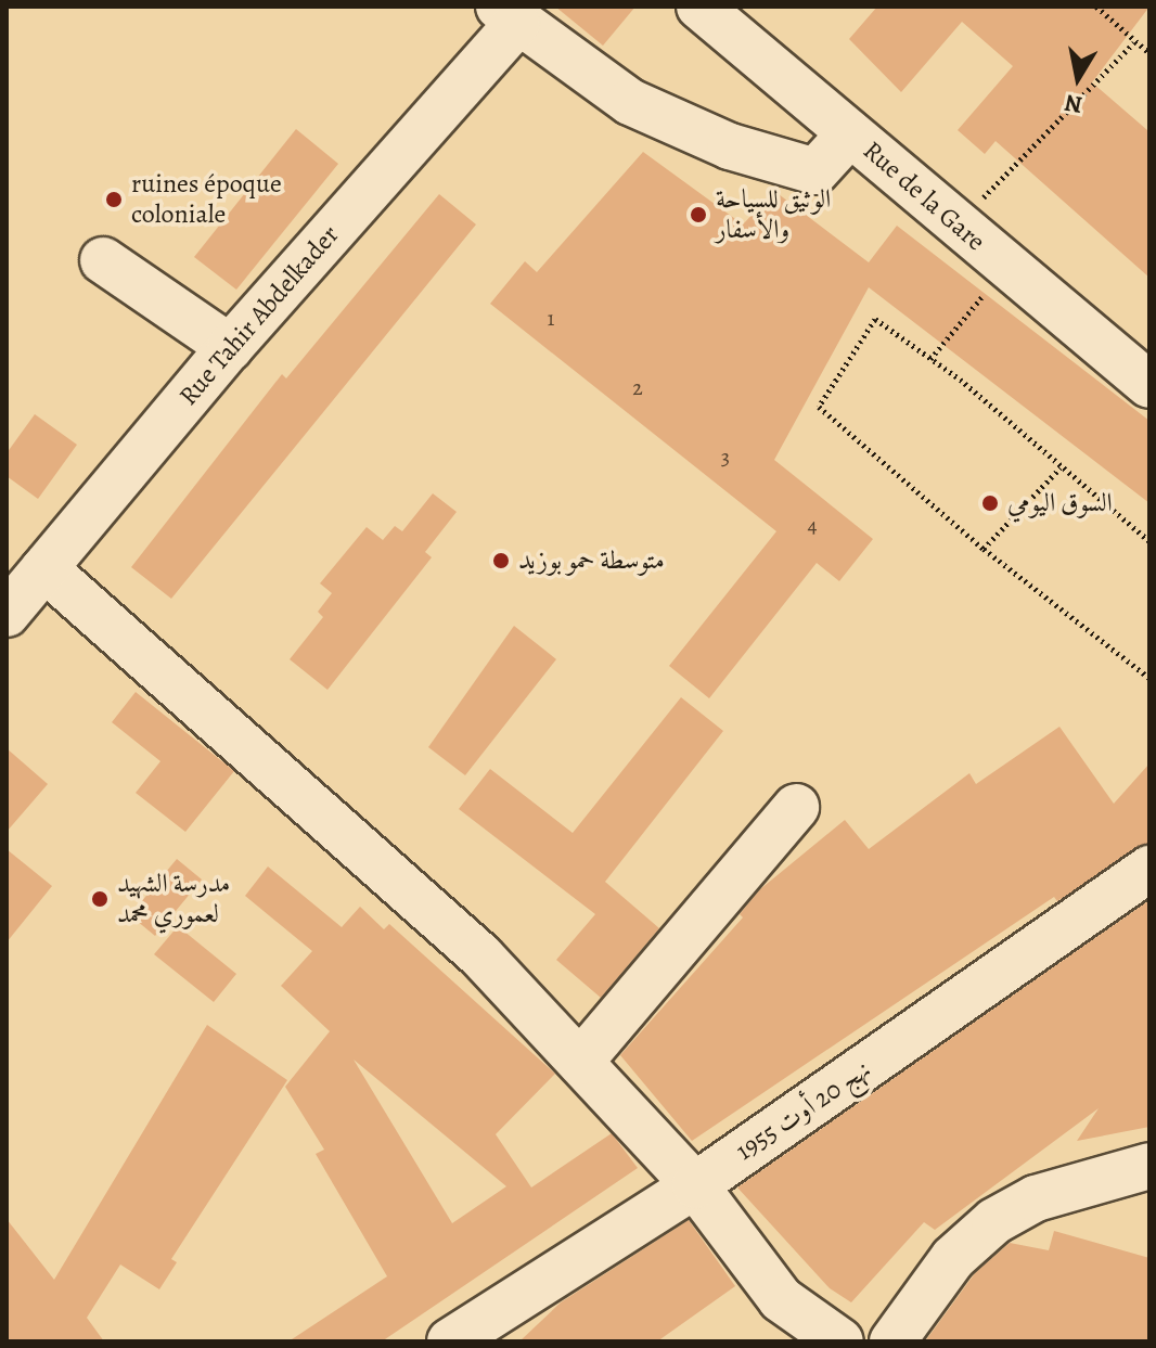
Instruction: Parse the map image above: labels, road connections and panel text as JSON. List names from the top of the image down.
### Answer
{
  "streets": {
    "street": ["Rue de la Gare", "Rue Tahir Abdelkader", "نهج 20 أوت 1955"]
  },
  "places": [
    "ruines époque coloniale",
    "الوثيق للسياحة والأسفار",
    "السوق اليومي",
    "متوسطة حمو بوزيد",
    "مدرسة الشهيد لعموري محمد"
  ],
  "house_numbers": [
    "1",
    "2",
    "3",
    "4"
  ],
  "north": "bottom"
}
